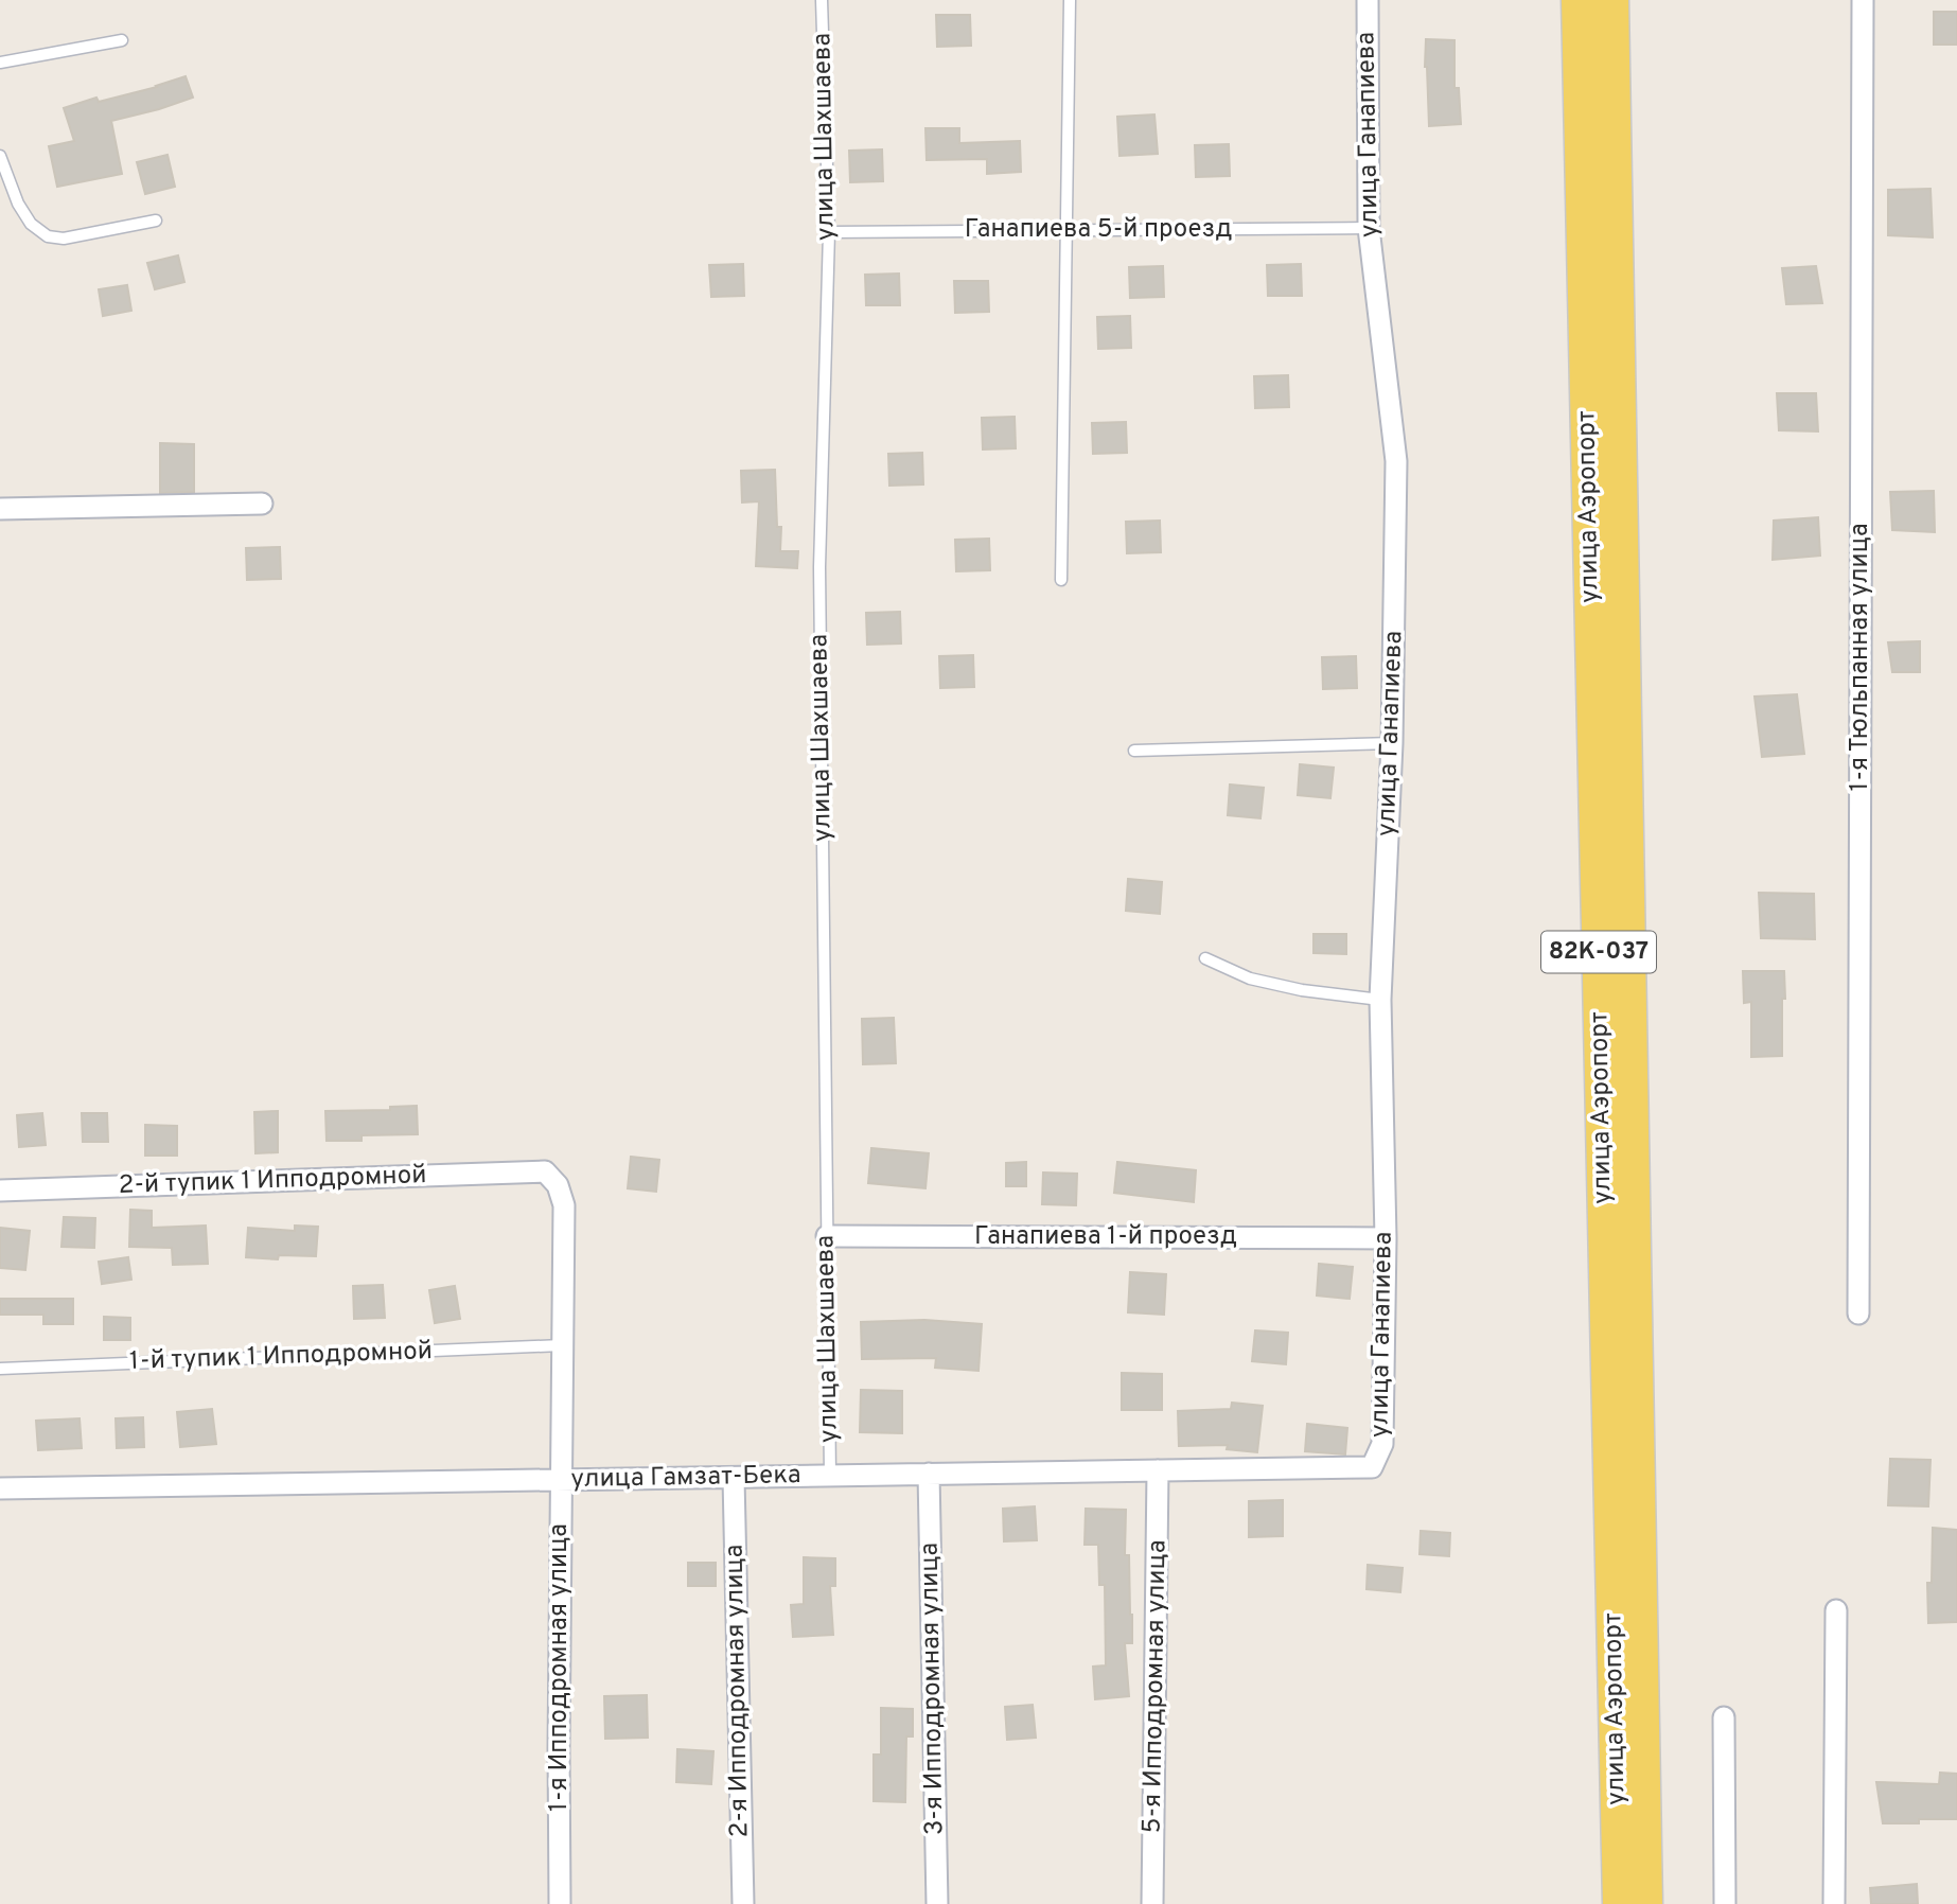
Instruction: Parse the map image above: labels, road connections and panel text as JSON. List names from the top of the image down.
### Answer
{
  "streets": {
    "main road": ["улица Аэропорт", "82К-037"],
    "street": [
      "улица Ганапиева",
      "1-я Тюльпанная улица",
      "2-й тупик 1 Ипподромной",
      "Ганапиева 1-й проезд",
      "улица Гамзат-Бека",
      "1-я Ипподромная улица",
      "5-я Ипподромная улица",
      "3-я Ипподромная улица",
      "2-я Ипподромная улица"
    ],
    "lane": ["улица Шахшаева", "Ганапиева 5-й проезд", "1-й тупик 1 Ипподромной"]
  },
  "crossings": [
    ["улица Ганапиева", "Ганапиева 5-й проезд"],
    ["улица Ганапиева", "Ганапиева 1-й проезд"],
    ["улица Ганапиева", "улица Гамзат-Бека"],
    ["улица Шахшаева", "Ганапиева 5-й проезд"],
    ["улица Шахшаева", "Ганапиева 1-й проезд"],
    ["улица Шахшаева", "улица Гамзат-Бека"],
    ["2-й тупик 1 Ипподромной", "1-я Ипподромная улица"],
    ["1-й тупик 1 Ипподромной", "1-я Ипподромная улица"],
    ["улица Гамзат-Бека", "1-я Ипподромная улица"],
    ["улица Гамзат-Бека", "5-я Ипподромная улица"],
    ["улица Гамзат-Бека", "3-я Ипподромная улица"],
    ["улица Гамзат-Бека", "2-я Ипподромная улица"]
  ]
}
